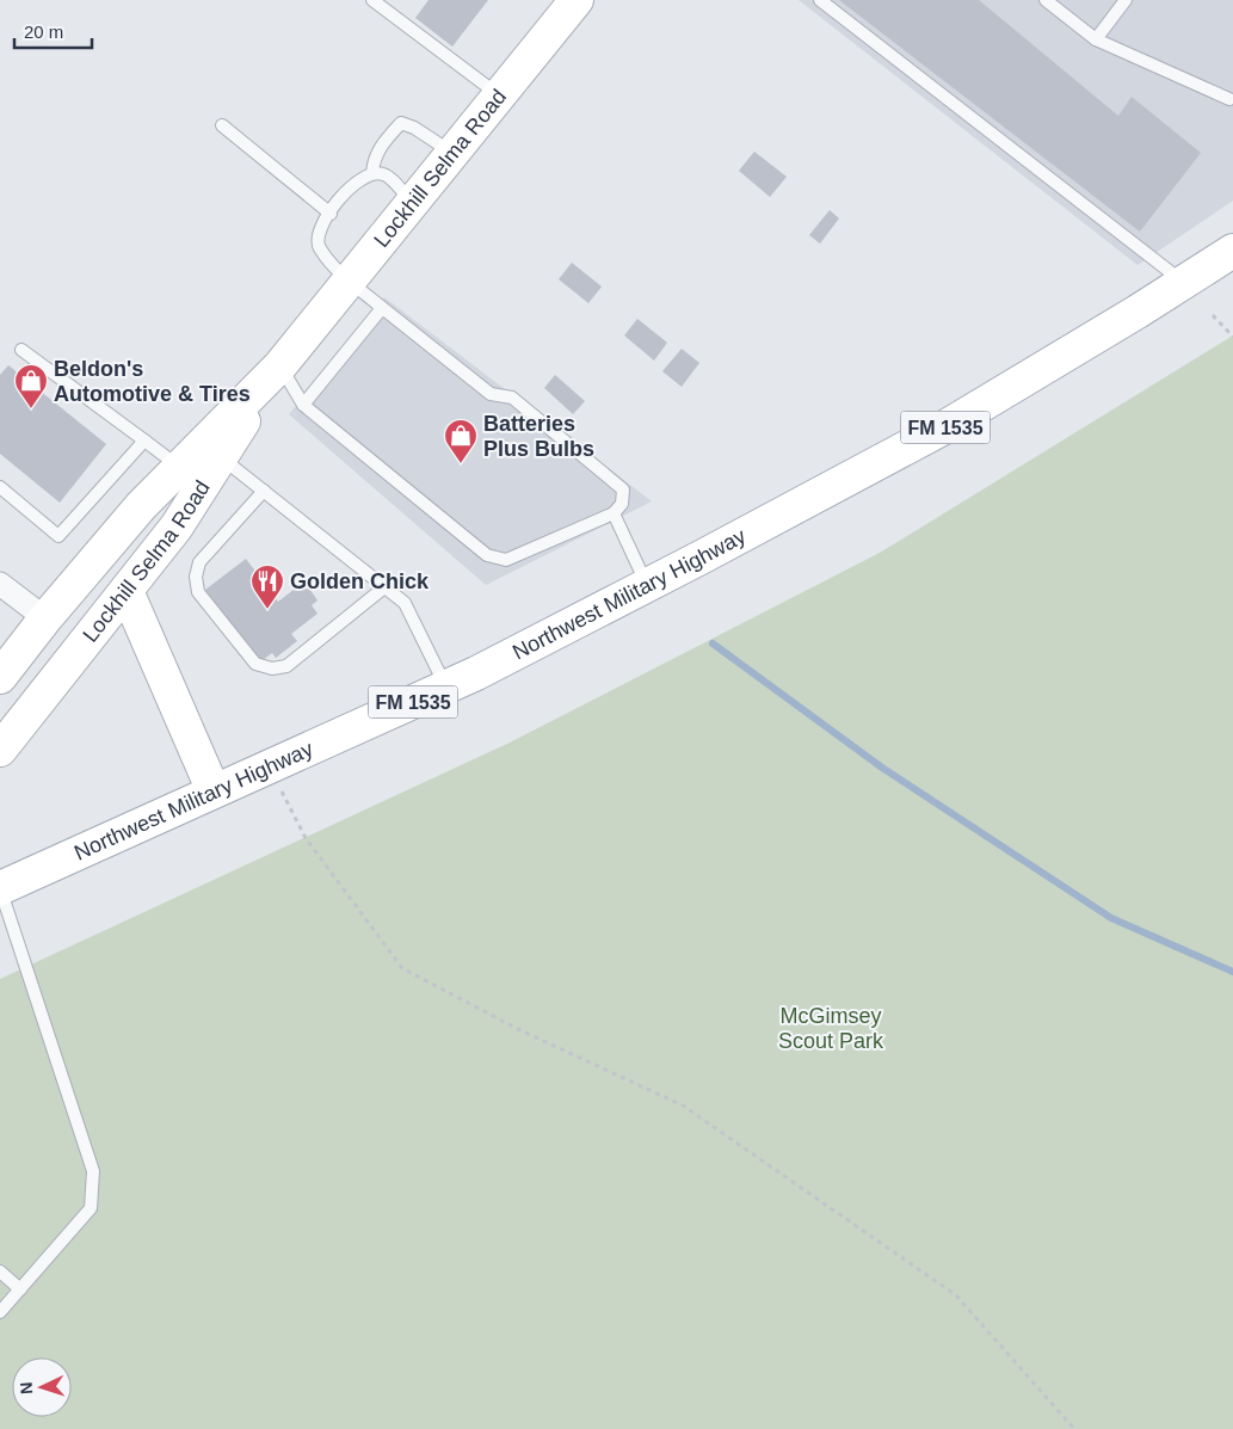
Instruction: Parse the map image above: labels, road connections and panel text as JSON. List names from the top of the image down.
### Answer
{
  "streets": {
    "main road": ["Lockhill Selma Road", "FM 1535", "Northwest Military Highway"]
  },
  "parks": ["McGimsey Scout Park"],
  "places": {
    "shop": ["Beldon's Automotive & Tires", "Batteries Plus Bulbs"],
    "restaurant": ["Golden Chick"]
  },
  "scale_bar": "20 m",
  "north": "left"
}
